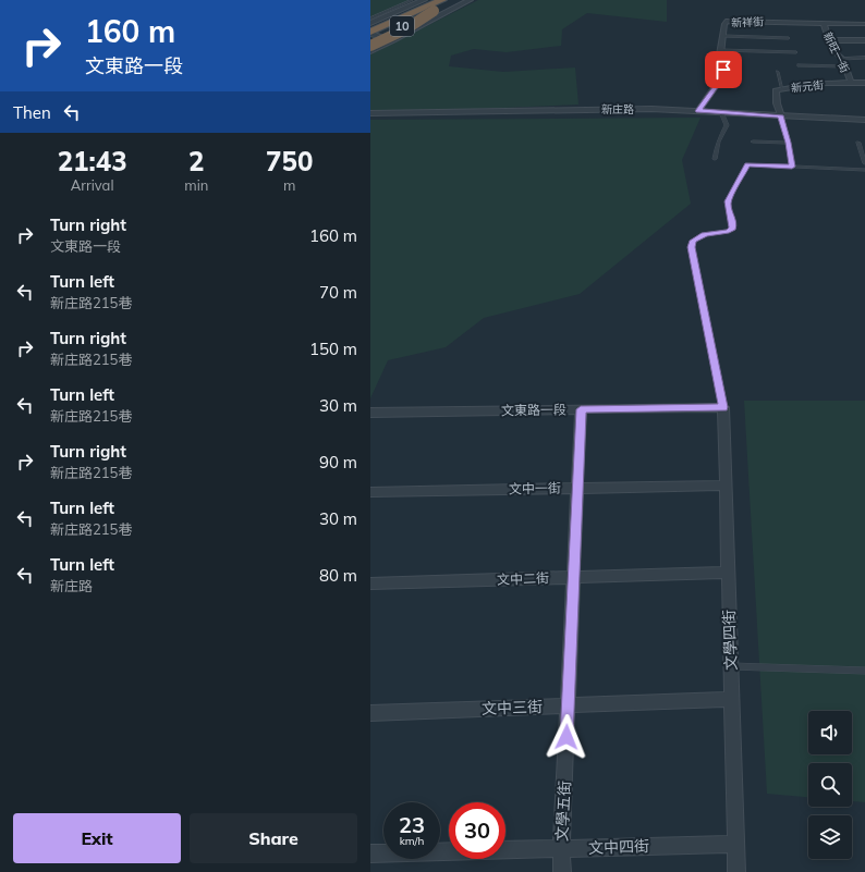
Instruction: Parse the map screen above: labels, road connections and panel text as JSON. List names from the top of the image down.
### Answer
{
  "streets": {
    "highway": ["10"],
    "street": [
      "新祥街",
      "新旺一街",
      "新元街",
      "新庄路",
      "文東路一段",
      "文中一街",
      "文中二街",
      "文學四街",
      "文中三街",
      "文學五街",
      "文中四街"
    ]
  },
  "crossings": [
    ["新祥街", "新旺一街"],
    ["新祥街", "新庄路"],
    ["新旺一街", "新元街"],
    ["新元街", "新庄路"],
    ["文東路一段", "文學四街"],
    ["文東路一段", "文學五街"],
    ["文中一街", "文學四街"],
    ["文中一街", "文學五街"],
    ["文中二街", "文學四街"],
    ["文中二街", "文學五街"],
    ["文學四街", "文中三街"],
    ["文學四街", "文中四街"],
    ["文中三街", "文學五街"],
    ["文學五街", "文中四街"]
  ],
  "page": {
    "turn": ["160 m", "文東路一段"],
    "then": "Then",
    "eta": [
      "21:43",
      "Arrival",
      "2",
      "min",
      "750",
      "m"
    ],
    "list": [
      {
        "name": "Turn right",
        "note": "文東路一段",
        "value": "160 m"
      },
      {
        "name": "Turn left",
        "note": "新庄路215巷",
        "value": "70 m"
      },
      {
        "name": "Turn right",
        "note": "新庄路215巷",
        "value": "150 m"
      },
      {
        "name": "Turn left",
        "note": "新庄路215巷",
        "value": "30 m"
      },
      {
        "name": "Turn right",
        "note": "新庄路215巷",
        "value": "90 m"
      },
      {
        "name": "Turn left",
        "note": "新庄路215巷",
        "value": "30 m"
      },
      {
        "name": "Turn left",
        "note": "新庄路",
        "value": "80 m"
      }
    ],
    "speed": "23 km/h",
    "limit": "30",
    "buttons": ["Exit", "Share"]
  }
}
